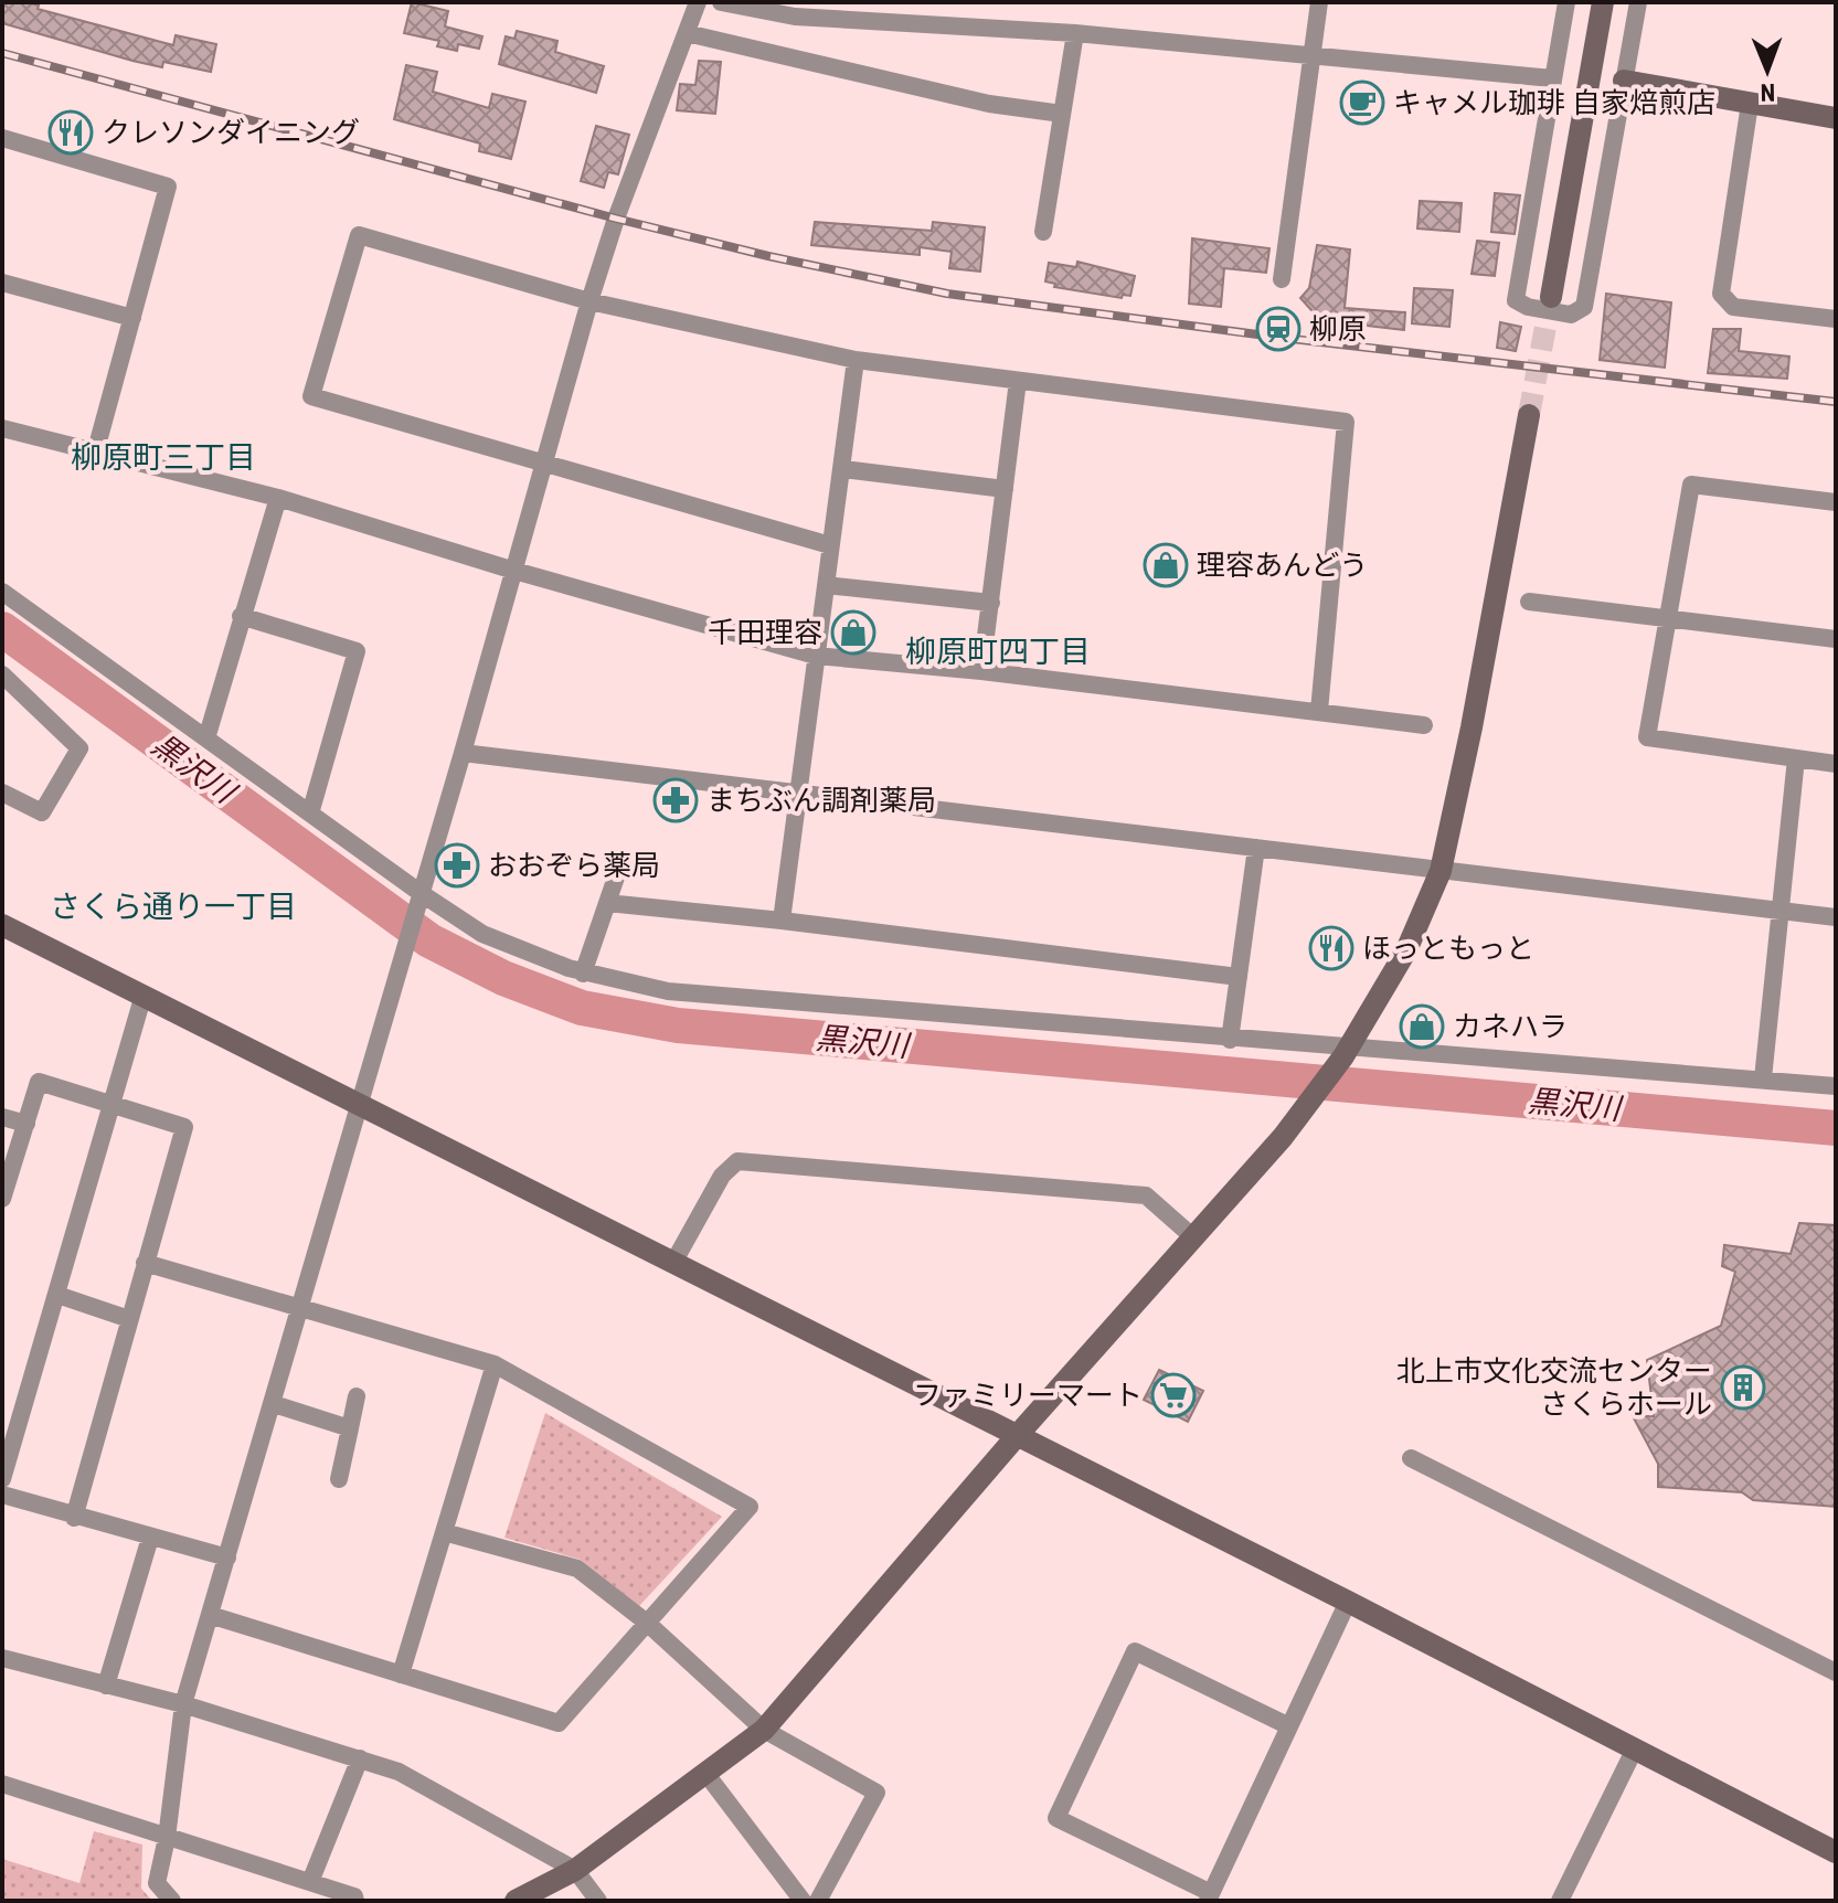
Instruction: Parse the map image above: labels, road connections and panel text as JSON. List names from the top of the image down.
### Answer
{
  "districts": ["柳原町三丁目", "柳原町四丁目", "さくら通り一丁目"],
  "water": ["黒沢川"],
  "places": {
    "cafe": ["キャメル珈琲 自家焙煎店"],
    "restaurant": ["クレソンダイニング", "ほっともっと"],
    "station": ["柳原"],
    "shop": ["理容あんどう", "千田理容", "カネハラ"],
    "pharmacy": ["まちぶん調剤薬局", "おおぞら薬局"],
    "building": ["北上市文化交流センター さくらホール"],
    "supermarket": ["ファミリーマート"]
  },
  "north": "bottom"
}
